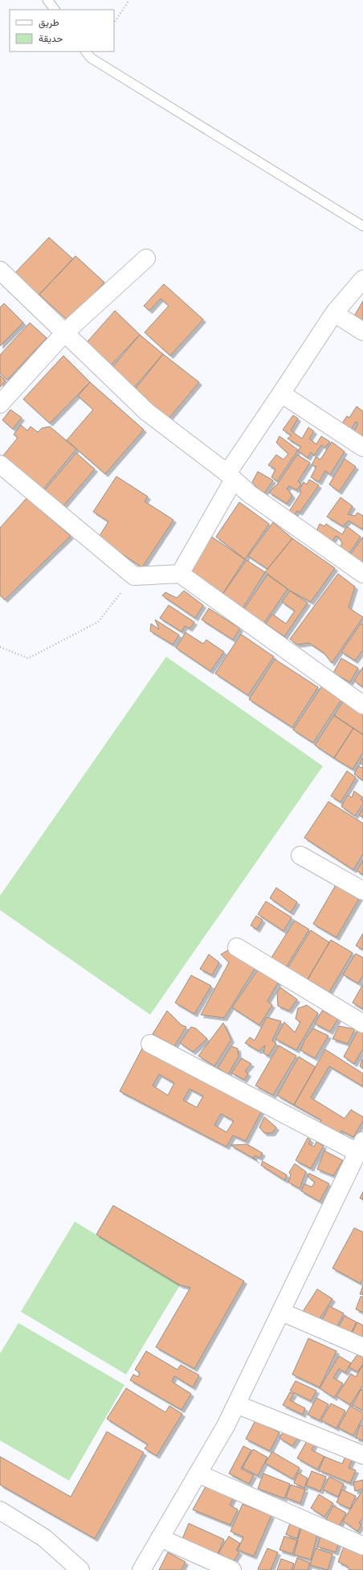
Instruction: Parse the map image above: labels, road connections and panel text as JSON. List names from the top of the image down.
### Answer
{
  "legend": ["طريق", "حديقة"]
}
